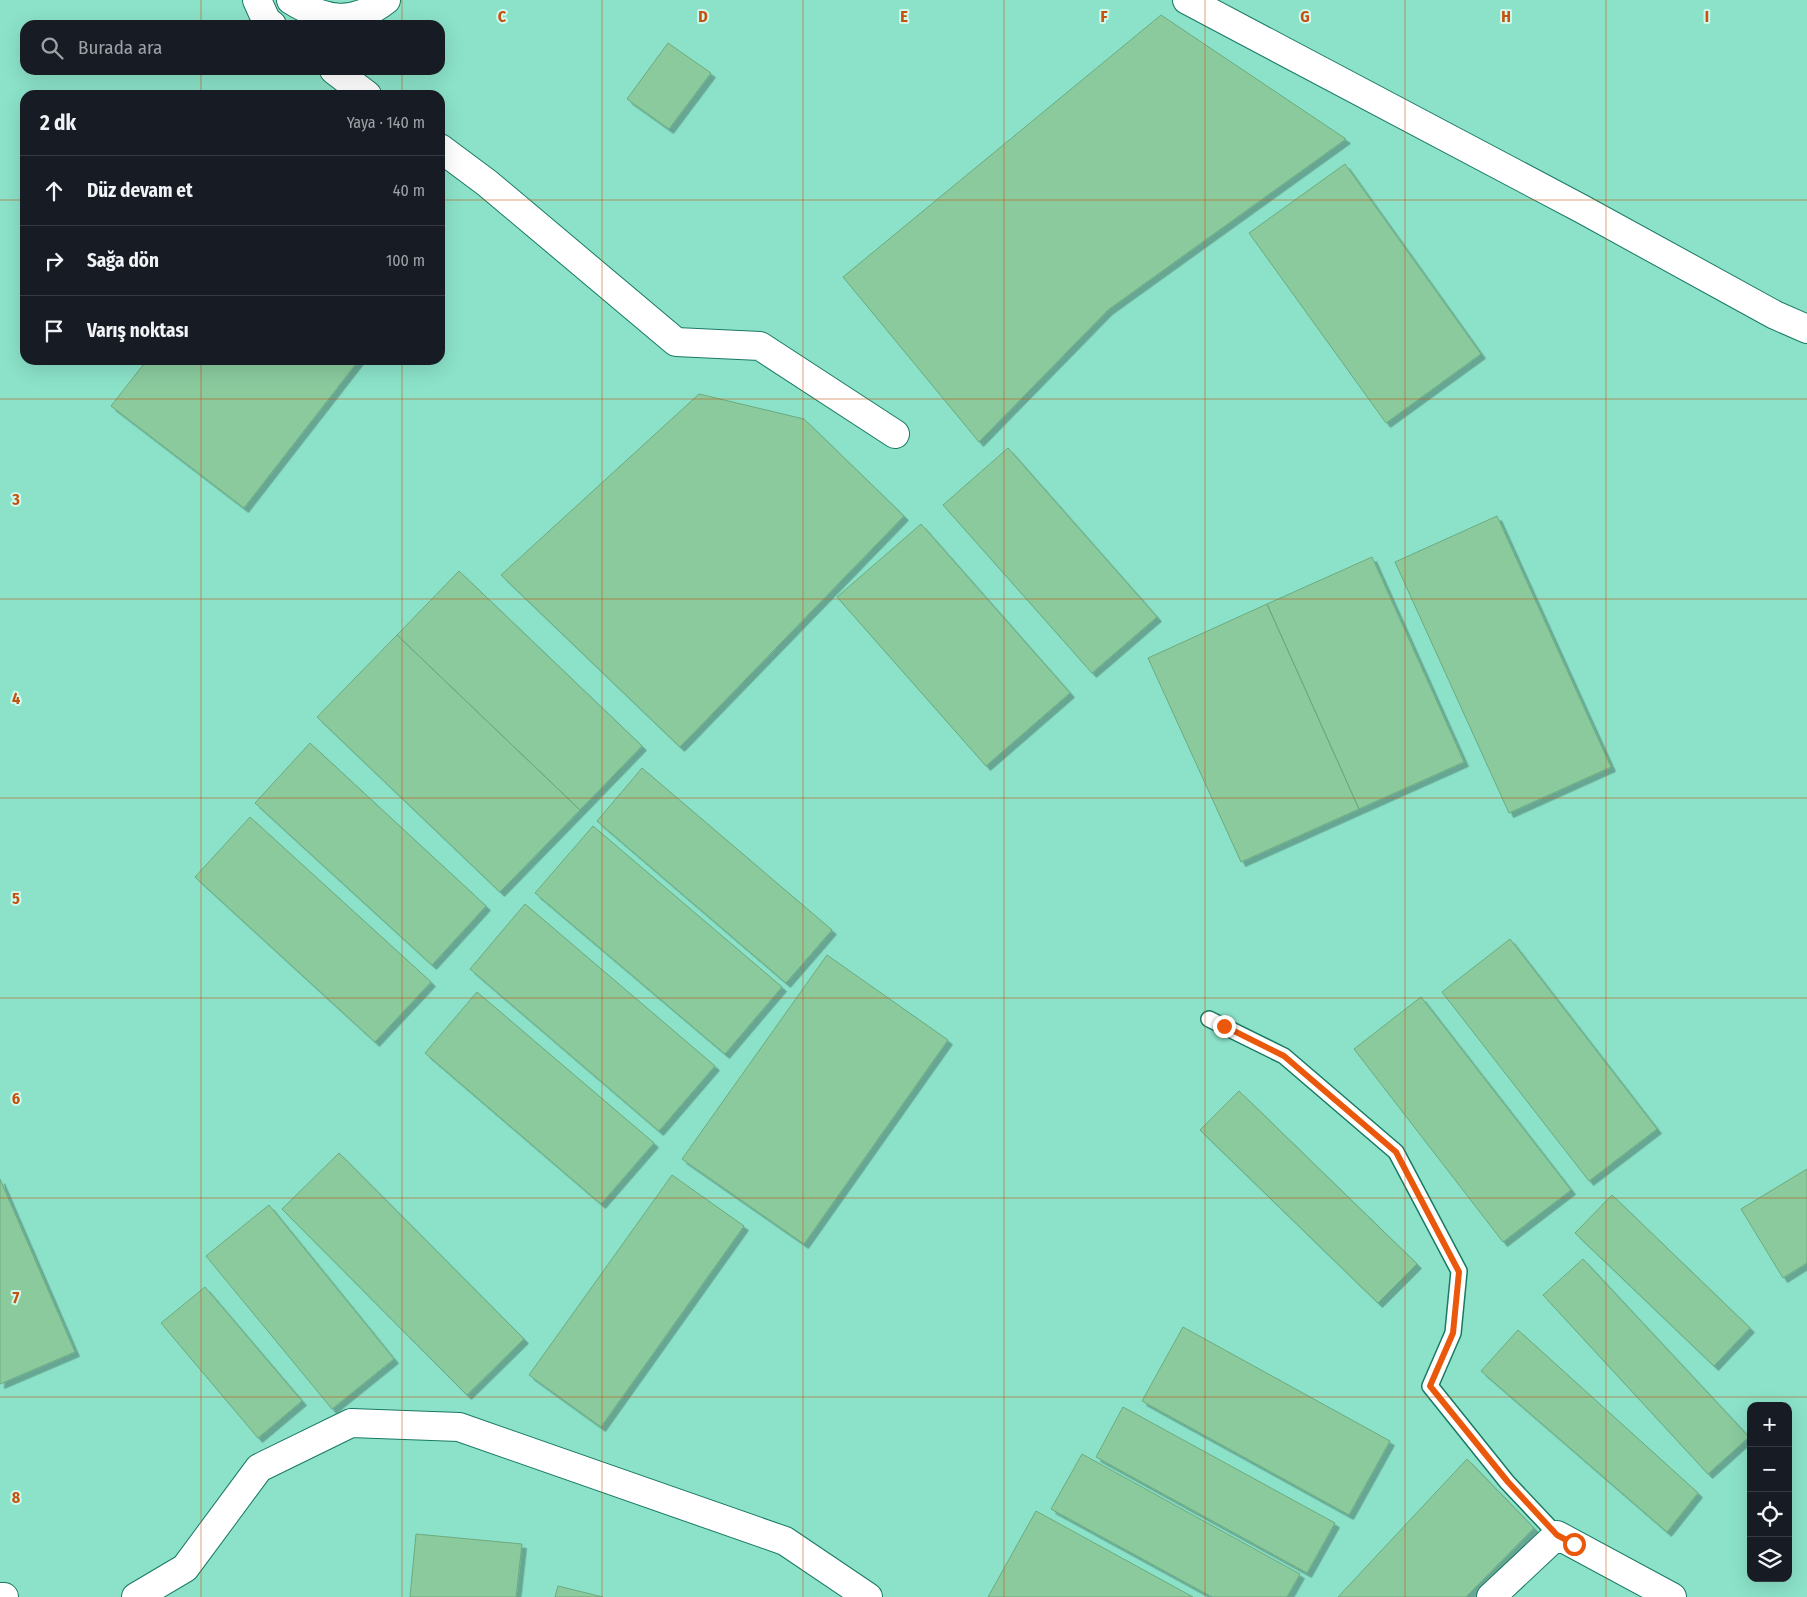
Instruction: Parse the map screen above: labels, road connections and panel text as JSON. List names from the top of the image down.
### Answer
{
  "page": {
    "search": "Burada ara",
    "heading": ["2 dk", "Yaya · 140 m"],
    "list": [
      ["Düz devam et", "40 m"],
      ["Sağa dön", "100 m"],
      "Varış noktası"
    ],
    "map_buttons": ["+", "−"]
  },
  "grid": {
    "columns": [
      "C",
      "D",
      "E",
      "F",
      "G",
      "H",
      "I"
    ],
    "rows": [
      "3",
      "4",
      "5",
      "6",
      "7",
      "8"
    ]
  }
}
